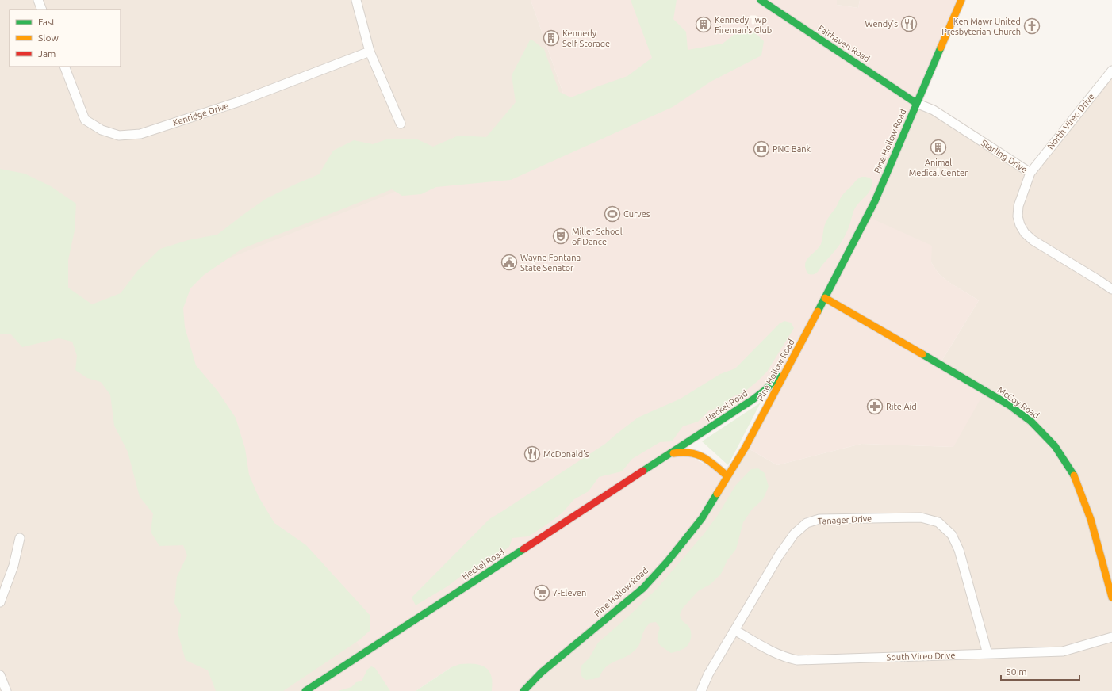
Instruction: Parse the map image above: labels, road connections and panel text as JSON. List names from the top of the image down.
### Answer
{
  "streets": {
    "street": [
      "Fairhaven Road",
      "Kenridge Drive",
      "North Vireo Drive",
      "Pine Hollow Road",
      "Starling Drive",
      "McCoy Road",
      "Heckel Road",
      "Tanager Drive",
      "South Vireo Drive"
    ]
  },
  "crossings": [
    ["Fairhaven Road", "Pine Hollow Road"],
    ["Fairhaven Road", "Starling Drive"],
    ["North Vireo Drive", "Starling Drive"],
    ["Pine Hollow Road", "Starling Drive"],
    ["Pine Hollow Road", "McCoy Road"],
    ["Pine Hollow Road", "Heckel Road"],
    ["Tanager Drive", "South Vireo Drive"]
  ],
  "places": {
    "restaurant": ["Wendy's", "McDonald's"],
    "building": ["Kennedy Twp Fireman's Club", "Kennedy Self Storage", "Animal Medical Center"],
    "church": ["Ken Mawr United Presbyterian Church"],
    "bank": ["PNC Bank"],
    "sports": ["Curves"],
    "theatre": ["Miller School of Dance"],
    "public building": ["Wayne Fontana State Senator"],
    "pharmacy": ["Rite Aid"],
    "supermarket": ["7-Eleven"]
  },
  "legend": ["Fast", "Slow", "Jam"],
  "scale_bar": "50 m"
}
